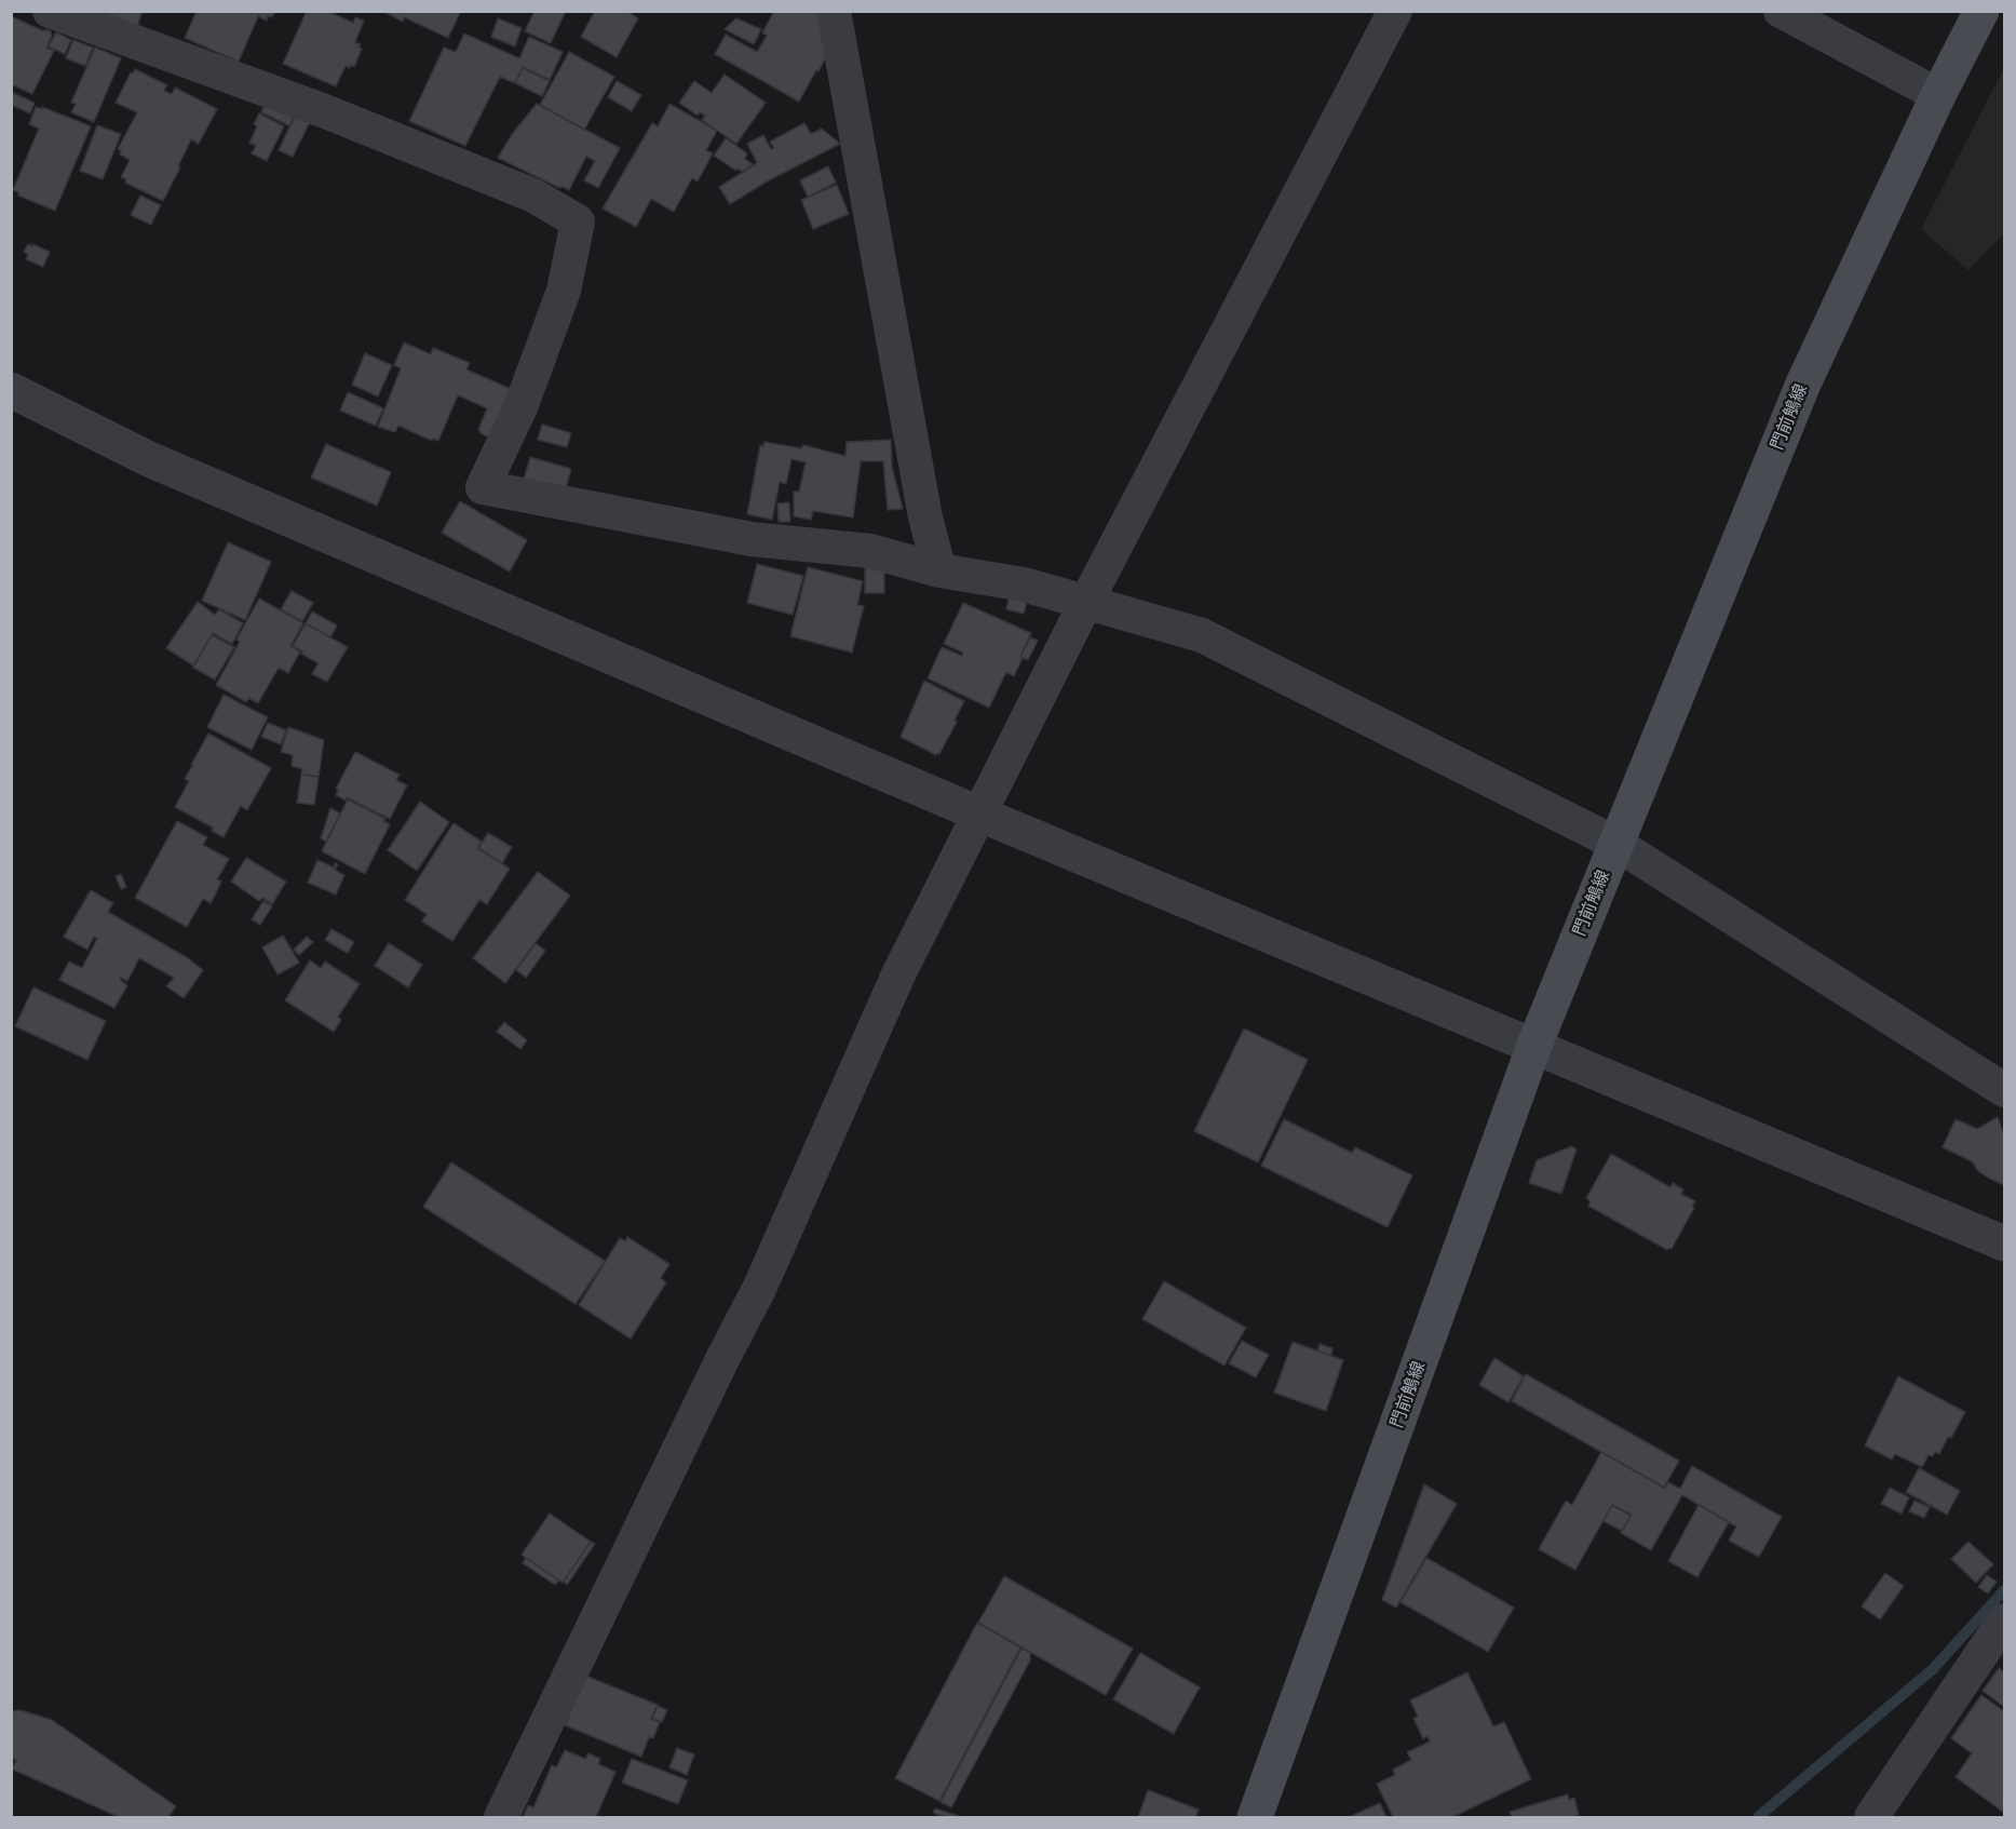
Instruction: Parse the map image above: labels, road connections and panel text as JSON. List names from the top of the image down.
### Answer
{
  "streets": {
    "main road": ["門前鵤線"]
  }
}
